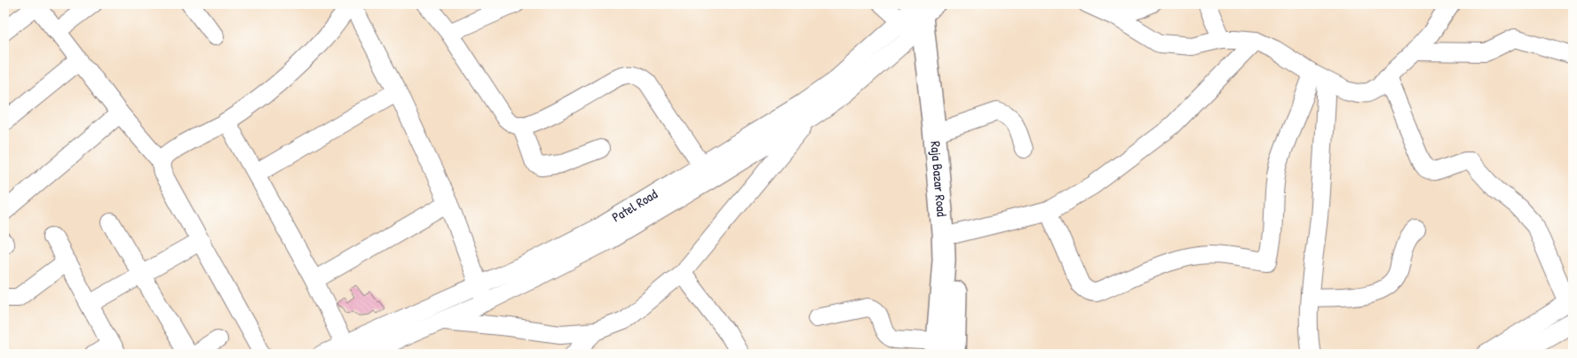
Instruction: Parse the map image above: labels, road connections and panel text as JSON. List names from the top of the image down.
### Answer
{
  "streets": {
    "main road": ["Raja Bazar Road"],
    "street": ["Patel Road"]
  },
  "crossings": [
    ["Raja Bazar Road", "Patel Road"]
  ]
}
